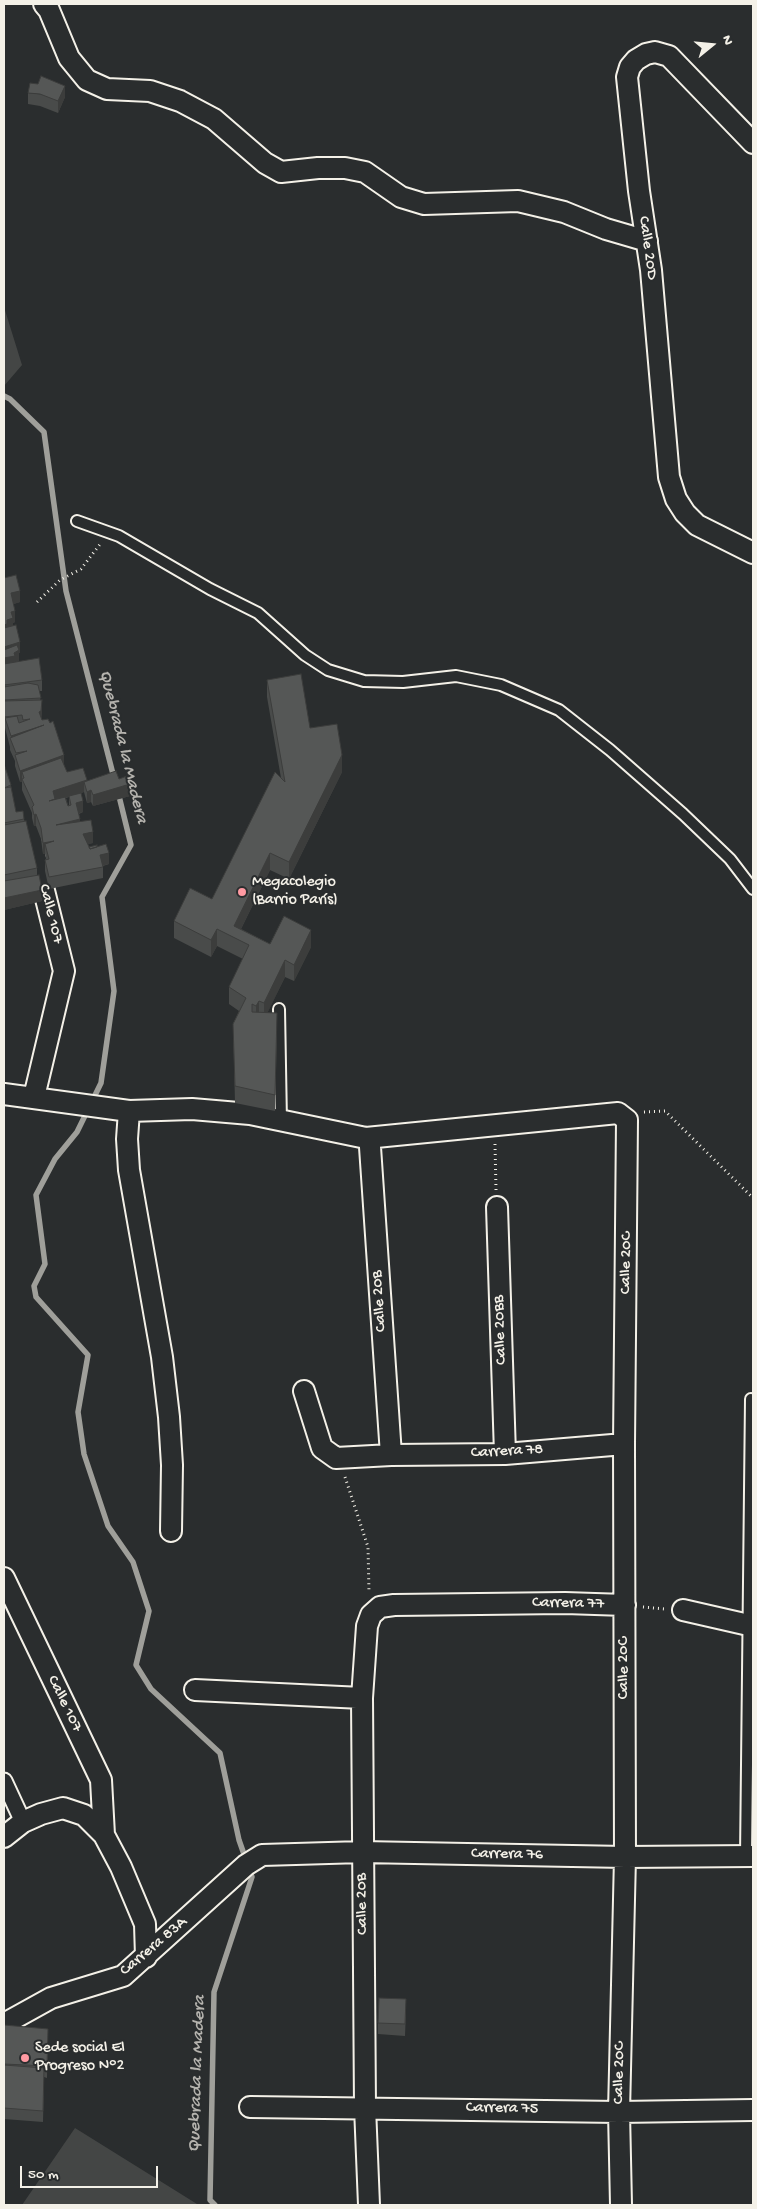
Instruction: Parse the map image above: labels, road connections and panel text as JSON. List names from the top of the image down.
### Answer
{
  "streets": {
    "street": [
      "Calle 20D",
      "Calle 107",
      "Calle 20C",
      "Calle 20B",
      "Calle 20BB",
      "Carrera 78",
      "Carrera 77",
      "Carrera 76",
      "Carrera 83A",
      "Carrera 75"
    ]
  },
  "crossings": [
    ["Calle 107", "Carrera 83A"],
    ["Calle 20C", "Carrera 78"],
    ["Calle 20C", "Carrera 77"],
    ["Calle 20C", "Carrera 76"],
    ["Calle 20C", "Carrera 75"],
    ["Calle 20B", "Carrera 78"],
    ["Calle 20B", "Carrera 77"],
    ["Calle 20B", "Carrera 76"],
    ["Calle 20B", "Carrera 75"],
    ["Calle 20BB", "Carrera 78"],
    ["Carrera 76", "Carrera 83A"]
  ],
  "water": ["Quebrada la Madera"],
  "places": ["Megacolegio (Barrio París)", "Sede social El Progreso N°2"],
  "scale_bar": "50 m",
  "north": "right"
}
